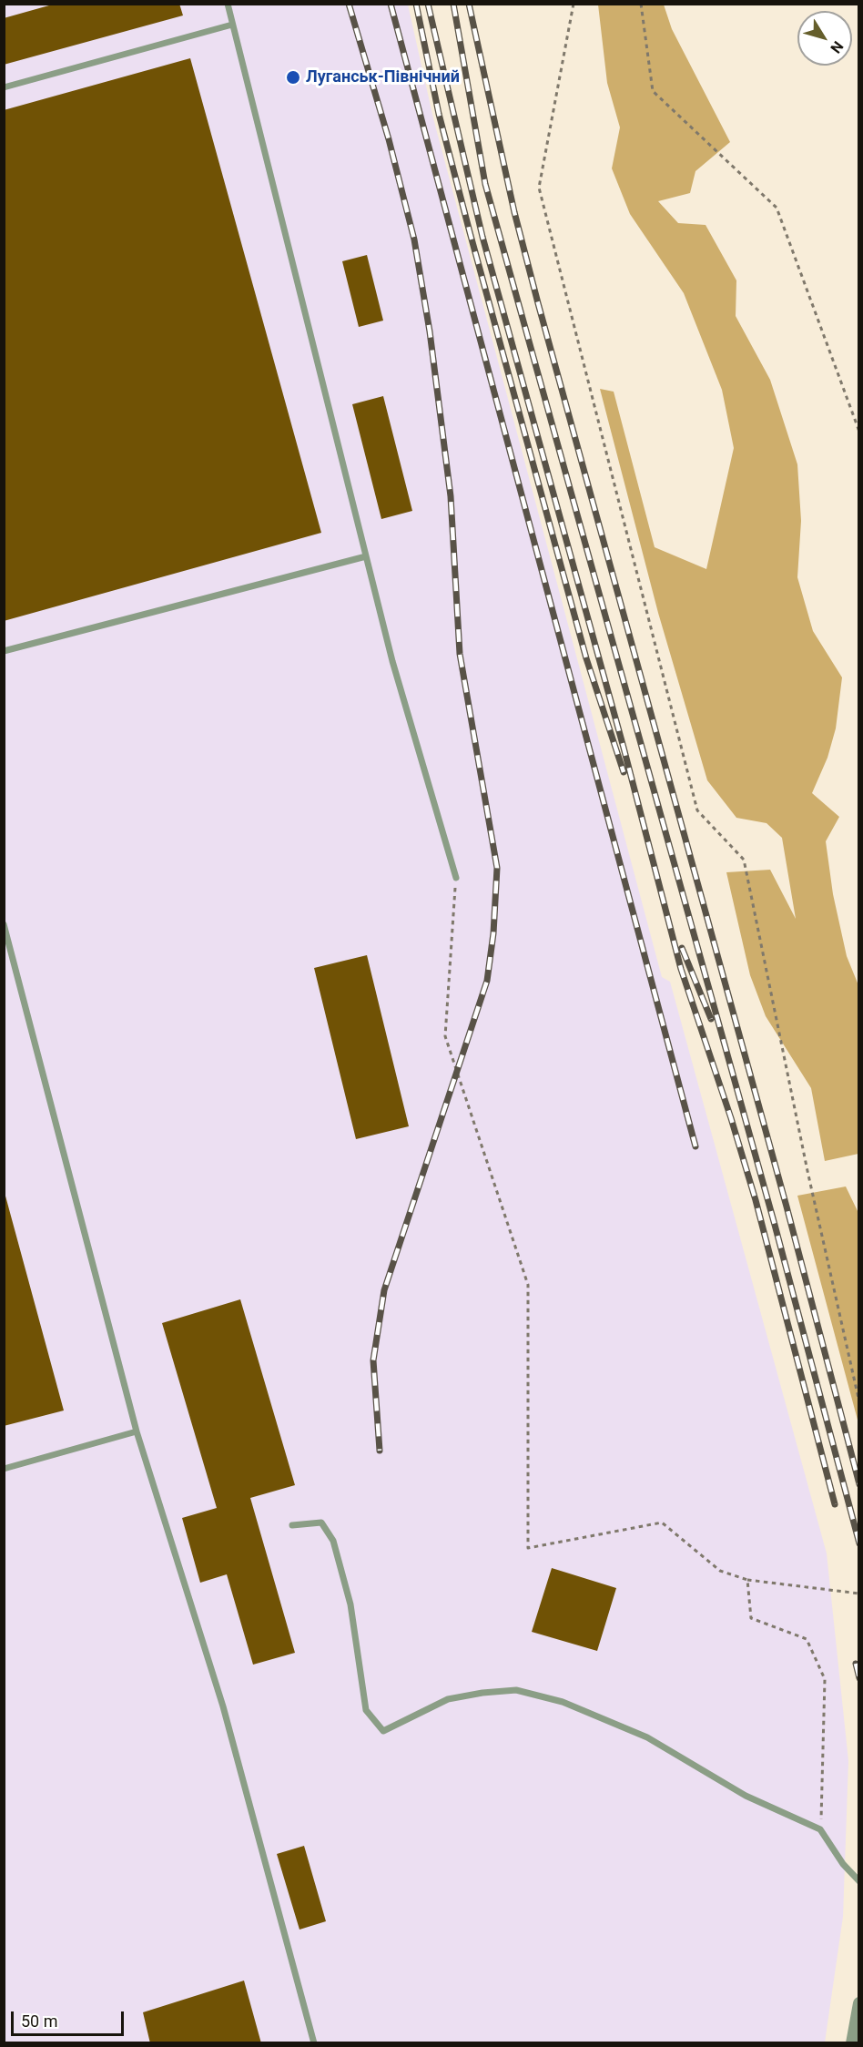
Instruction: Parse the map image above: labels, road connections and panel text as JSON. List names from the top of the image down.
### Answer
{
  "places": ["Луганськ-Північний"],
  "scale_bar": "50 m",
  "north": "bottom right"
}
